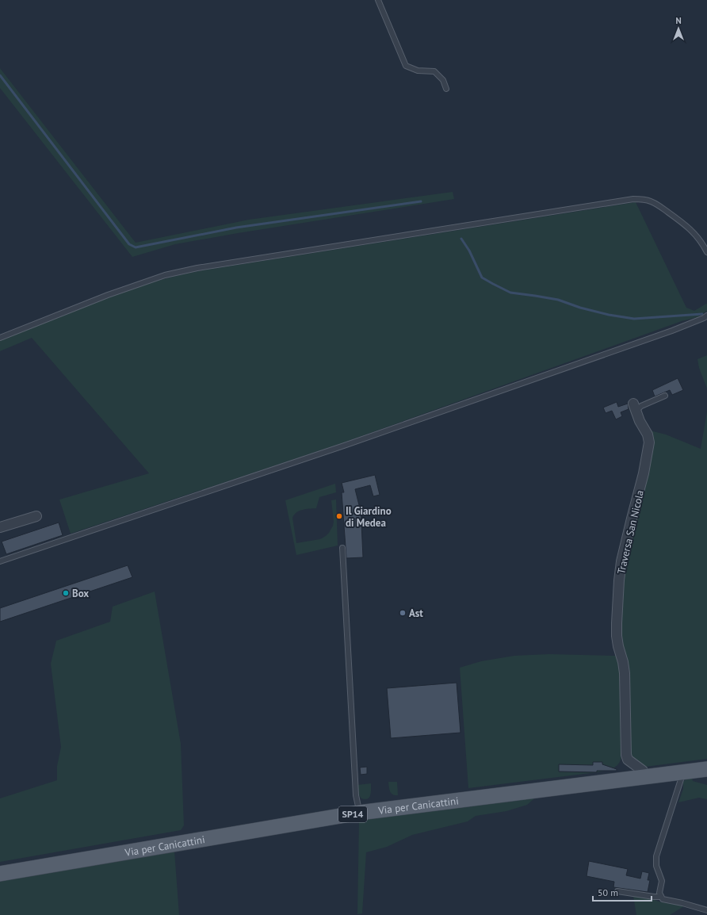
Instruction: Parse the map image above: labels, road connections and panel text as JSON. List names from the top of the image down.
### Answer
{
  "streets": {
    "main road": ["Via per Canicattini", "SP14"],
    "street": ["Traversa San Nicola"]
  },
  "crossings": [
    ["Traversa San Nicola", "Via per Canicattini"]
  ],
  "places": ["Il Giardino di Medea", "Box", "Ast"],
  "scale_bar": "50 m",
  "north": "top"
}
